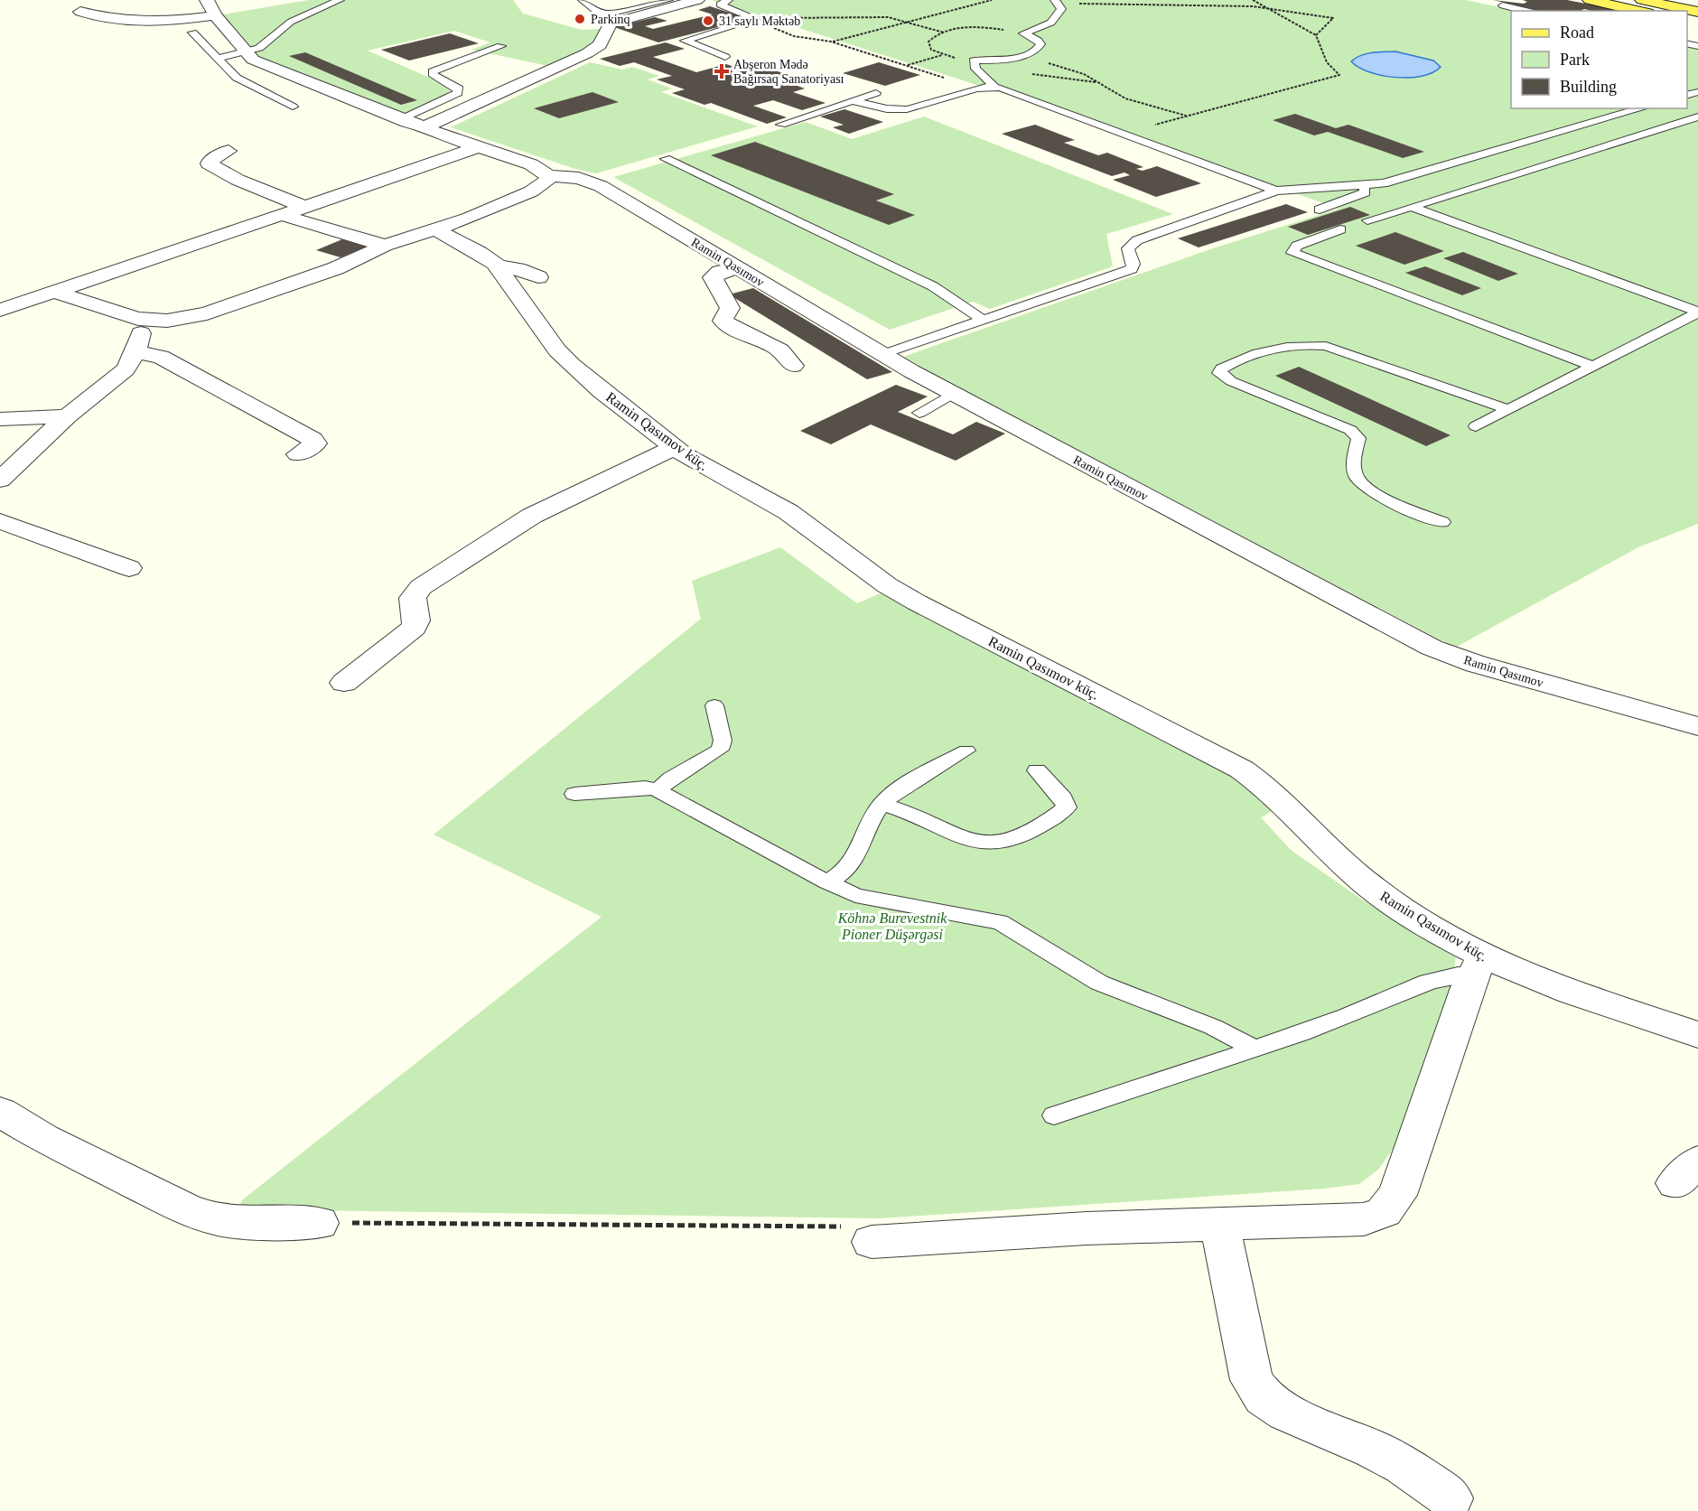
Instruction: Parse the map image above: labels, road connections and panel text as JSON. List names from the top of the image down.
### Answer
{
  "streets": {
    "street": ["Ramin Qasımov", "Ramin Qasımov küç."]
  },
  "parks": ["Köhnə Burevestnik Pioner Düşərgəsi"],
  "places": {
    "other": ["Parkinq", "31 saylı Məktəb"],
    "health": ["Abşeron Mədə Bağırsaq Sanatoriyası"]
  },
  "legend": ["Road", "Park", "Building"]
}
